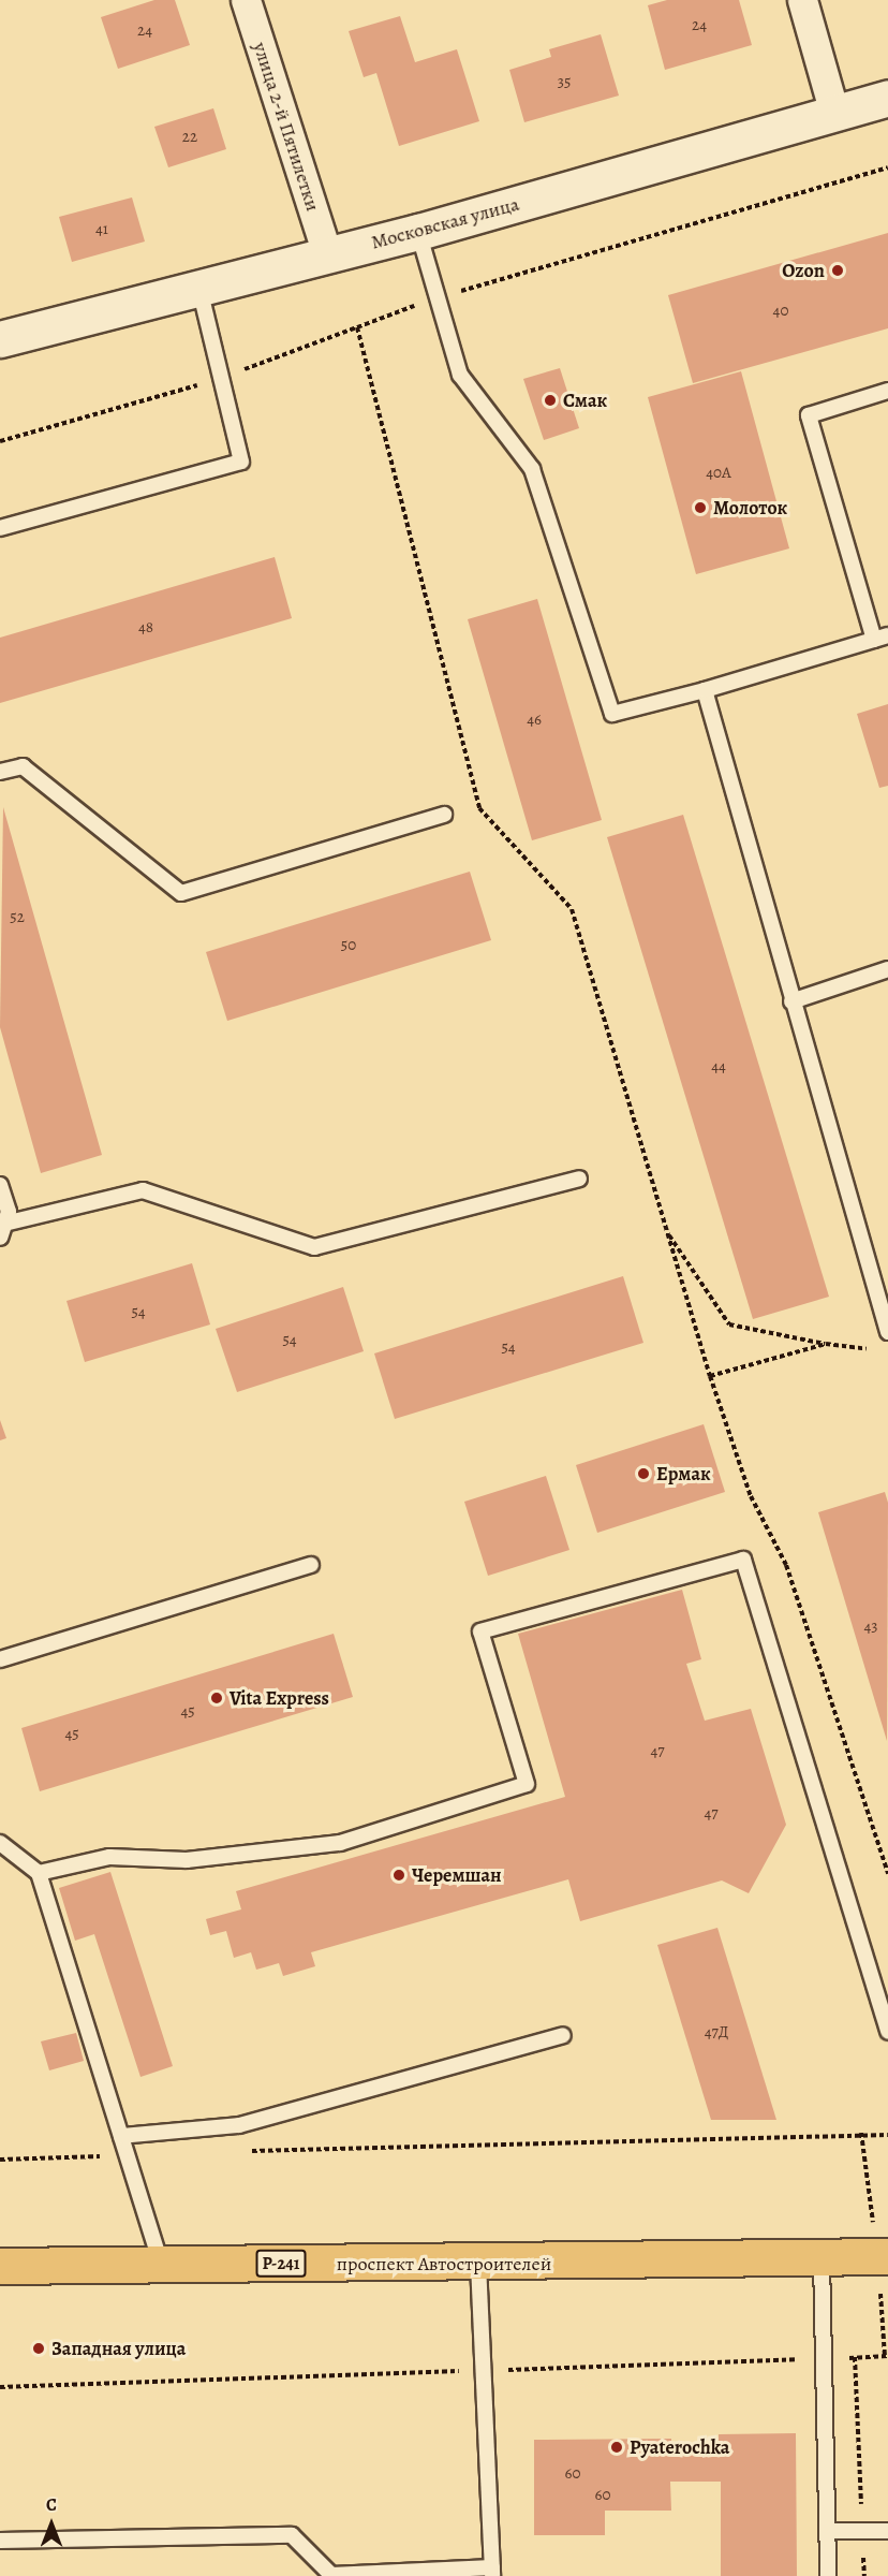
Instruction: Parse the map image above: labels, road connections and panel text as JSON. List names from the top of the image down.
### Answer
{
  "streets": {
    "highway": ["Р-241", "проспект Автостроителей"],
    "street": ["улица 2-й Пятилетки", "Московская улица"]
  },
  "crossings": [
    ["улица 2-й Пятилетки", "Московская улица"]
  ],
  "places": [
    "Ozon",
    "Смак",
    "Молоток",
    "Ермак",
    "Vita Express",
    "Черемшан",
    "Западная улица",
    "Pyaterochka"
  ],
  "house_numbers": [
    "24",
    "24",
    "35",
    "22",
    "41",
    "40",
    "40А",
    "48",
    "46",
    "52",
    "50",
    "44",
    "54",
    "54",
    "54",
    "43",
    "45",
    "45",
    "47",
    "47",
    "47Д",
    "60",
    "60"
  ],
  "north": "top"
}
